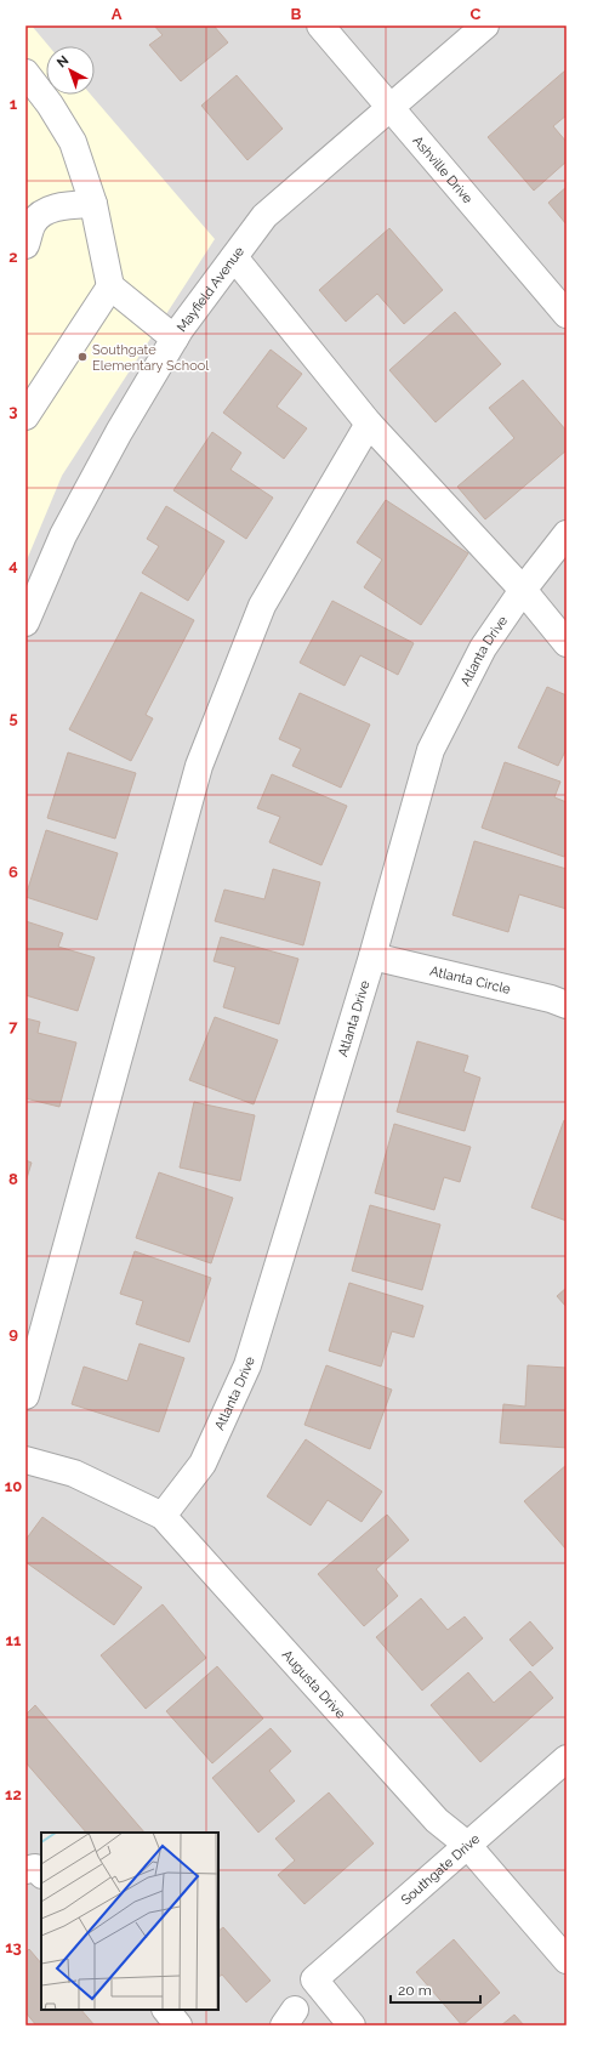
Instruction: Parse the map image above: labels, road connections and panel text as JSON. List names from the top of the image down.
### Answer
{
  "streets": {
    "street": [
      "Ashville Drive",
      "Mayfield Avenue",
      "Atlanta Drive",
      "Atlanta Circle",
      "Augusta Drive",
      "Southgate Drive"
    ]
  },
  "crossings": [
    ["Ashville Drive", "Mayfield Avenue"],
    ["Atlanta Drive", "Atlanta Circle"],
    ["Atlanta Drive", "Augusta Drive"],
    ["Augusta Drive", "Southgate Drive"]
  ],
  "places": ["Southgate Elementary School"],
  "scale_bar": "20 m",
  "north": "top left",
  "grid": {
    "columns": ["A", "B", "C"],
    "rows": [
      "1",
      "2",
      "3",
      "4",
      "5",
      "6",
      "7",
      "8",
      "9",
      "10",
      "11",
      "12",
      "13"
    ]
  }
}
